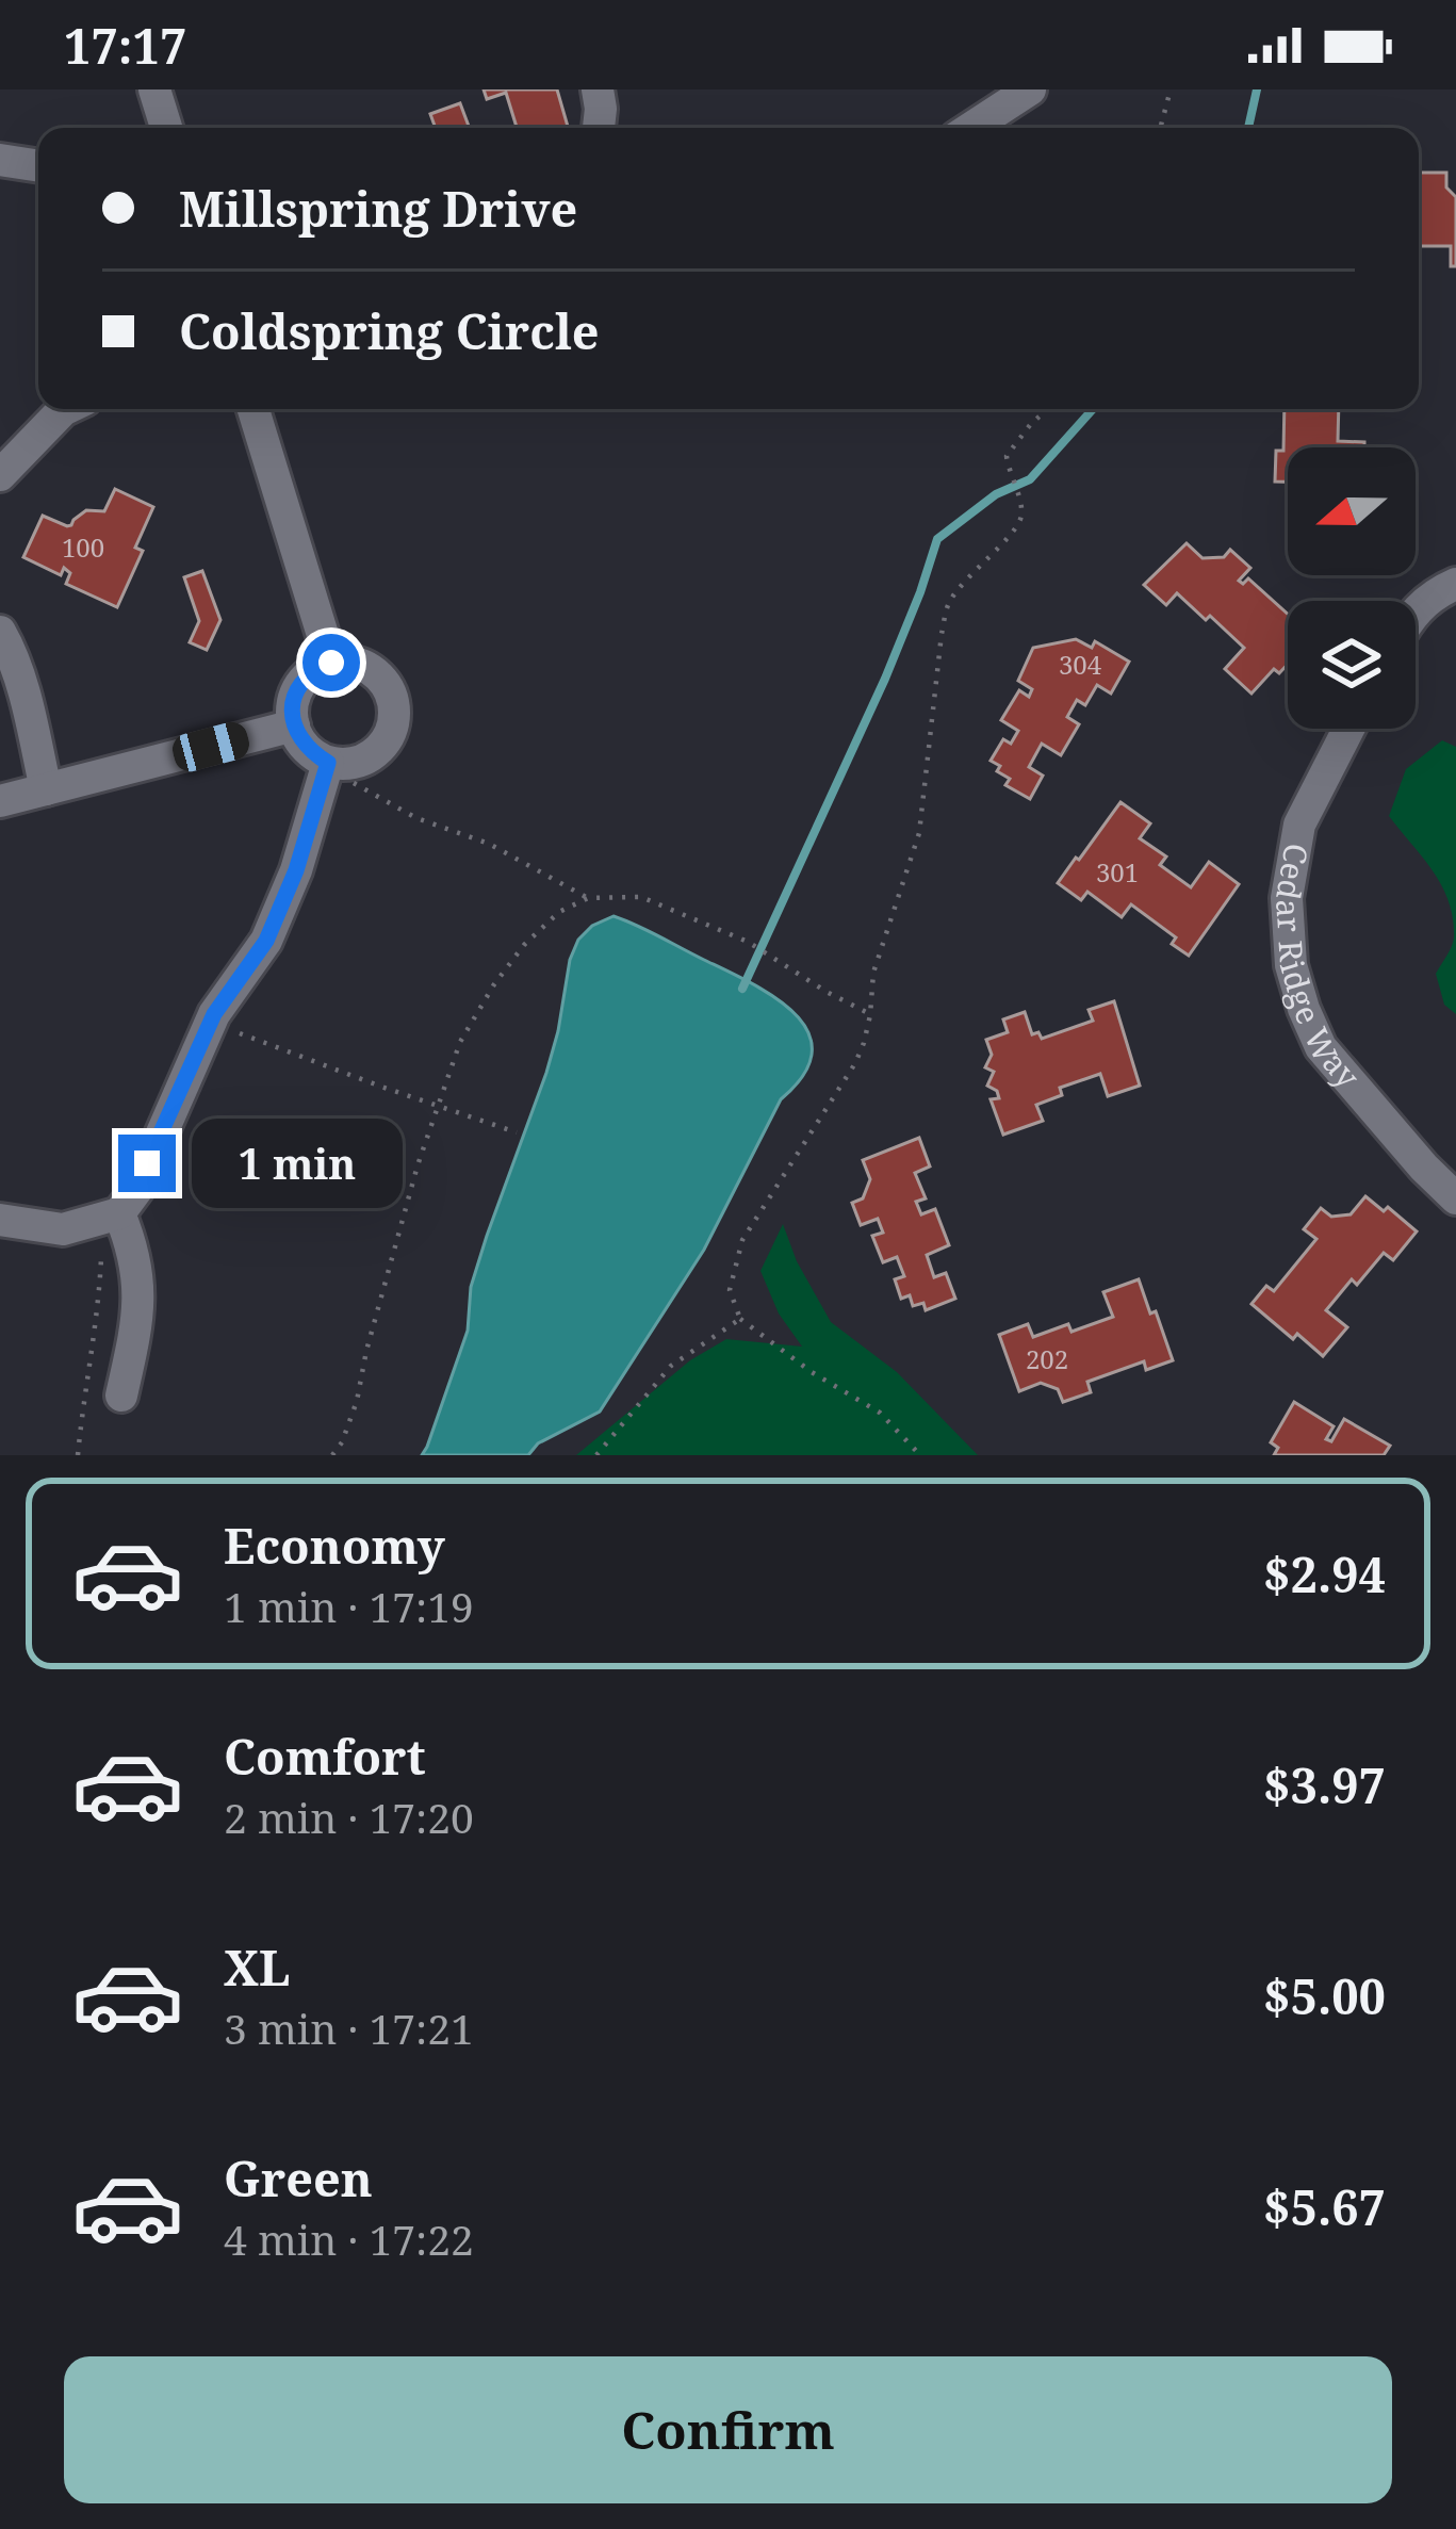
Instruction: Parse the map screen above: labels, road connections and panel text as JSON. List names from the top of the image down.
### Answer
{
  "streets": {
    "street": ["Cedar Ridge Way"]
  },
  "house_numbers": [
    "100",
    "304",
    "301",
    "202"
  ],
  "north": "left",
  "page": {
    "status": "17:17",
    "banner": ["Millspring Drive", "Coldspring Circle"],
    "bubble": "1 min",
    "list": [
      {
        "name": "Economy",
        "note": "1 min · 17:19",
        "value": "$2.94"
      },
      {
        "name": "Comfort",
        "note": "2 min · 17:20",
        "value": "$3.97"
      },
      {
        "name": "XL",
        "note": "3 min · 17:21",
        "value": "$5.00"
      },
      {
        "name": "Green",
        "note": "4 min · 17:22",
        "value": "$5.67"
      }
    ],
    "buttons": "Confirm"
  }
}
